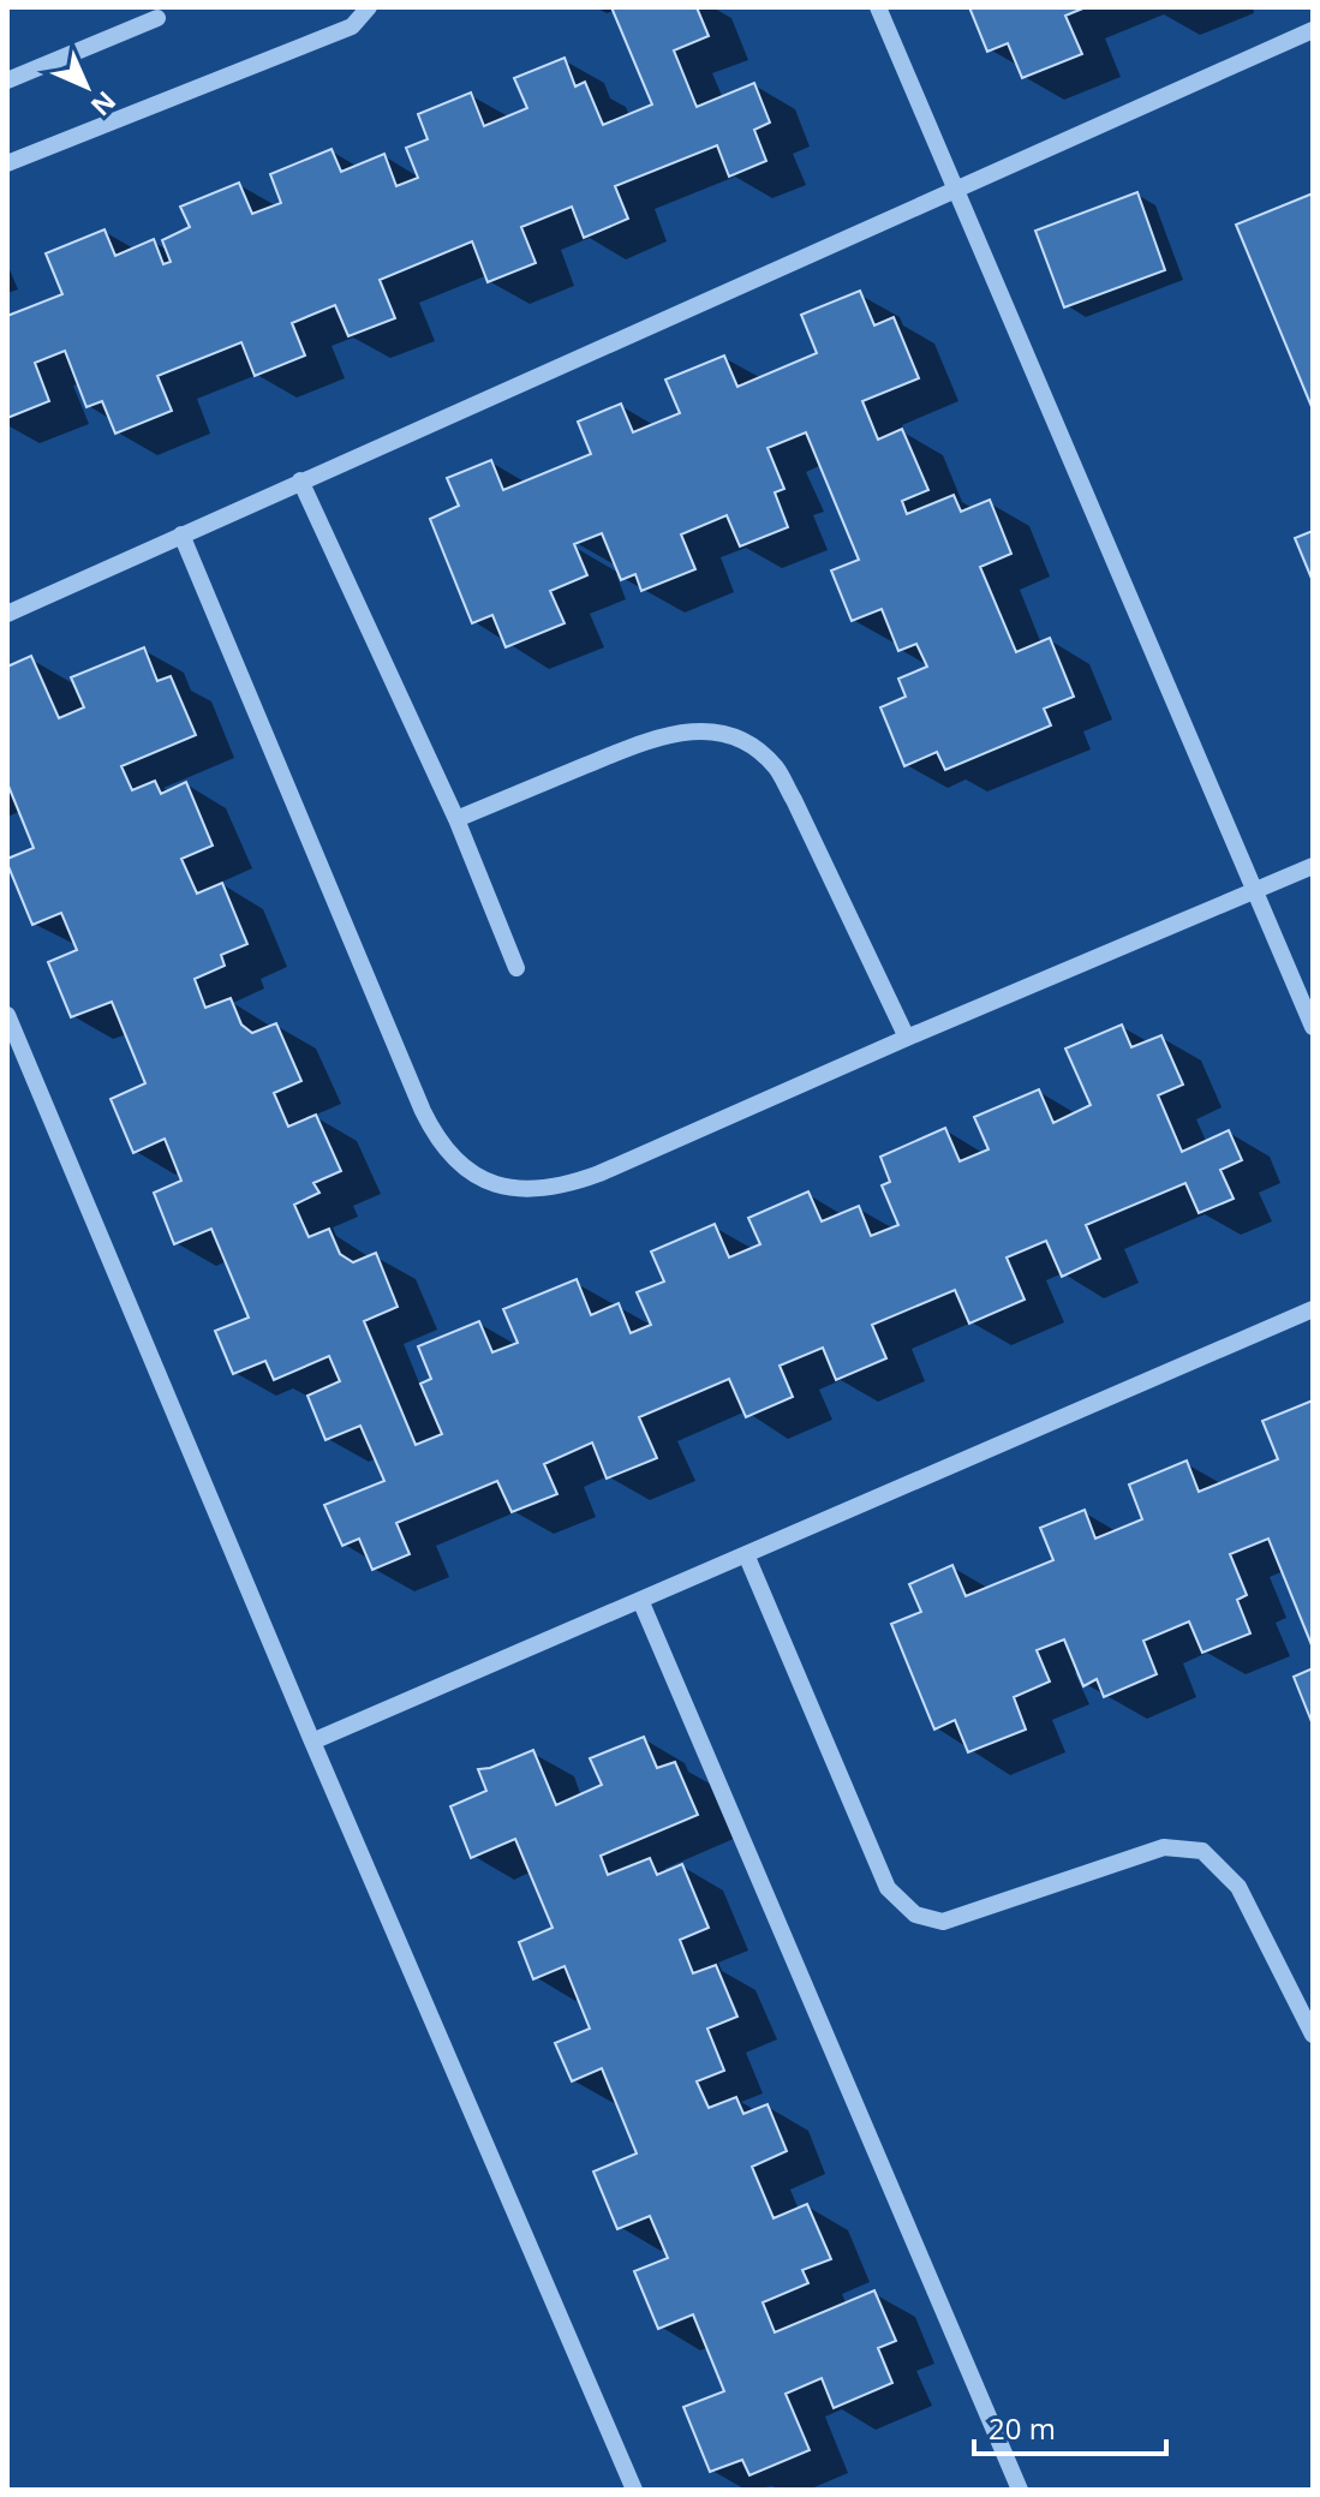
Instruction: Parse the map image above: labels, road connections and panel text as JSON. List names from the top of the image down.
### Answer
{
  "scale_bar": "20 m",
  "north": "bottom right"
}
